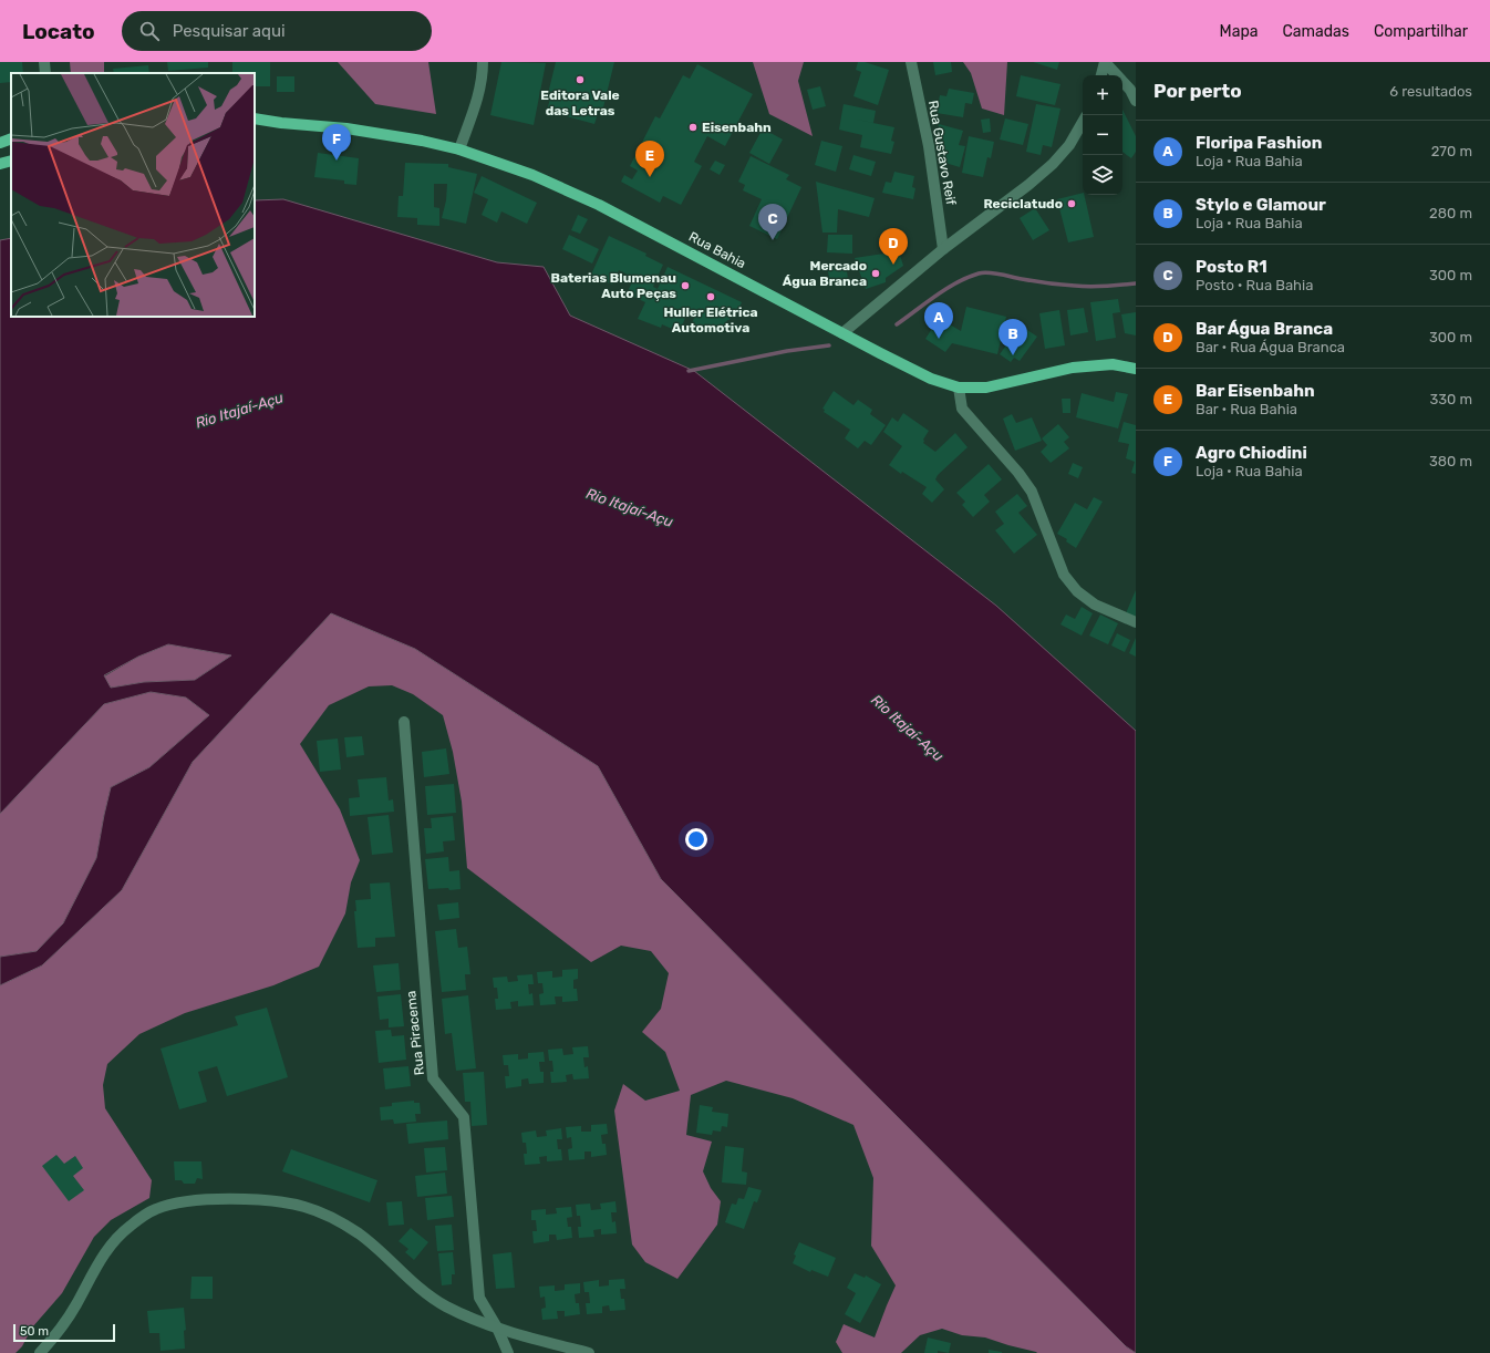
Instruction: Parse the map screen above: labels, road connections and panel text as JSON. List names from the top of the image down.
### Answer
{
  "streets": {
    "main road": ["Rua Bahia"],
    "street": ["Rua Gustavo Reif", "Rua Piracema"]
  },
  "water": ["Rio Itajaí-Açu"],
  "places": [
    "Editora Vale das Letras",
    "Eisenbahn",
    "Reciclatudo",
    "Mercado Água Branca",
    "Baterias Blumenau Auto Peças",
    "Huller Elétrica Automotiva"
  ],
  "scale_bar": "50 m",
  "page": {
    "header": "Locato",
    "search": "Pesquisar aqui",
    "nav": ["Mapa", "Camadas", "Compartilhar"],
    "heading": ["Por perto", "6 resultados"],
    "map_buttons": ["+", "−"],
    "list": [
      {
        "mark": "A",
        "name": "Floripa Fashion",
        "note": "Loja · Rua Bahia",
        "value": "270 m"
      },
      {
        "mark": "B",
        "name": "Stylo e Glamour",
        "note": "Loja · Rua Bahia",
        "value": "280 m"
      },
      {
        "mark": "C",
        "name": "Posto R1",
        "note": "Posto · Rua Bahia",
        "value": "300 m"
      },
      {
        "mark": "D",
        "name": "Bar Água Branca",
        "note": "Bar · Rua Água Branca",
        "value": "300 m"
      },
      {
        "mark": "E",
        "name": "Bar Eisenbahn",
        "note": "Bar · Rua Bahia",
        "value": "330 m"
      },
      {
        "mark": "F",
        "name": "Agro Chiodini",
        "note": "Loja · Rua Bahia",
        "value": "380 m"
      }
    ],
    "pins": [
      "F",
      "E",
      "C",
      "D",
      "A",
      "B"
    ],
    "scale": "50 m"
  }
}
